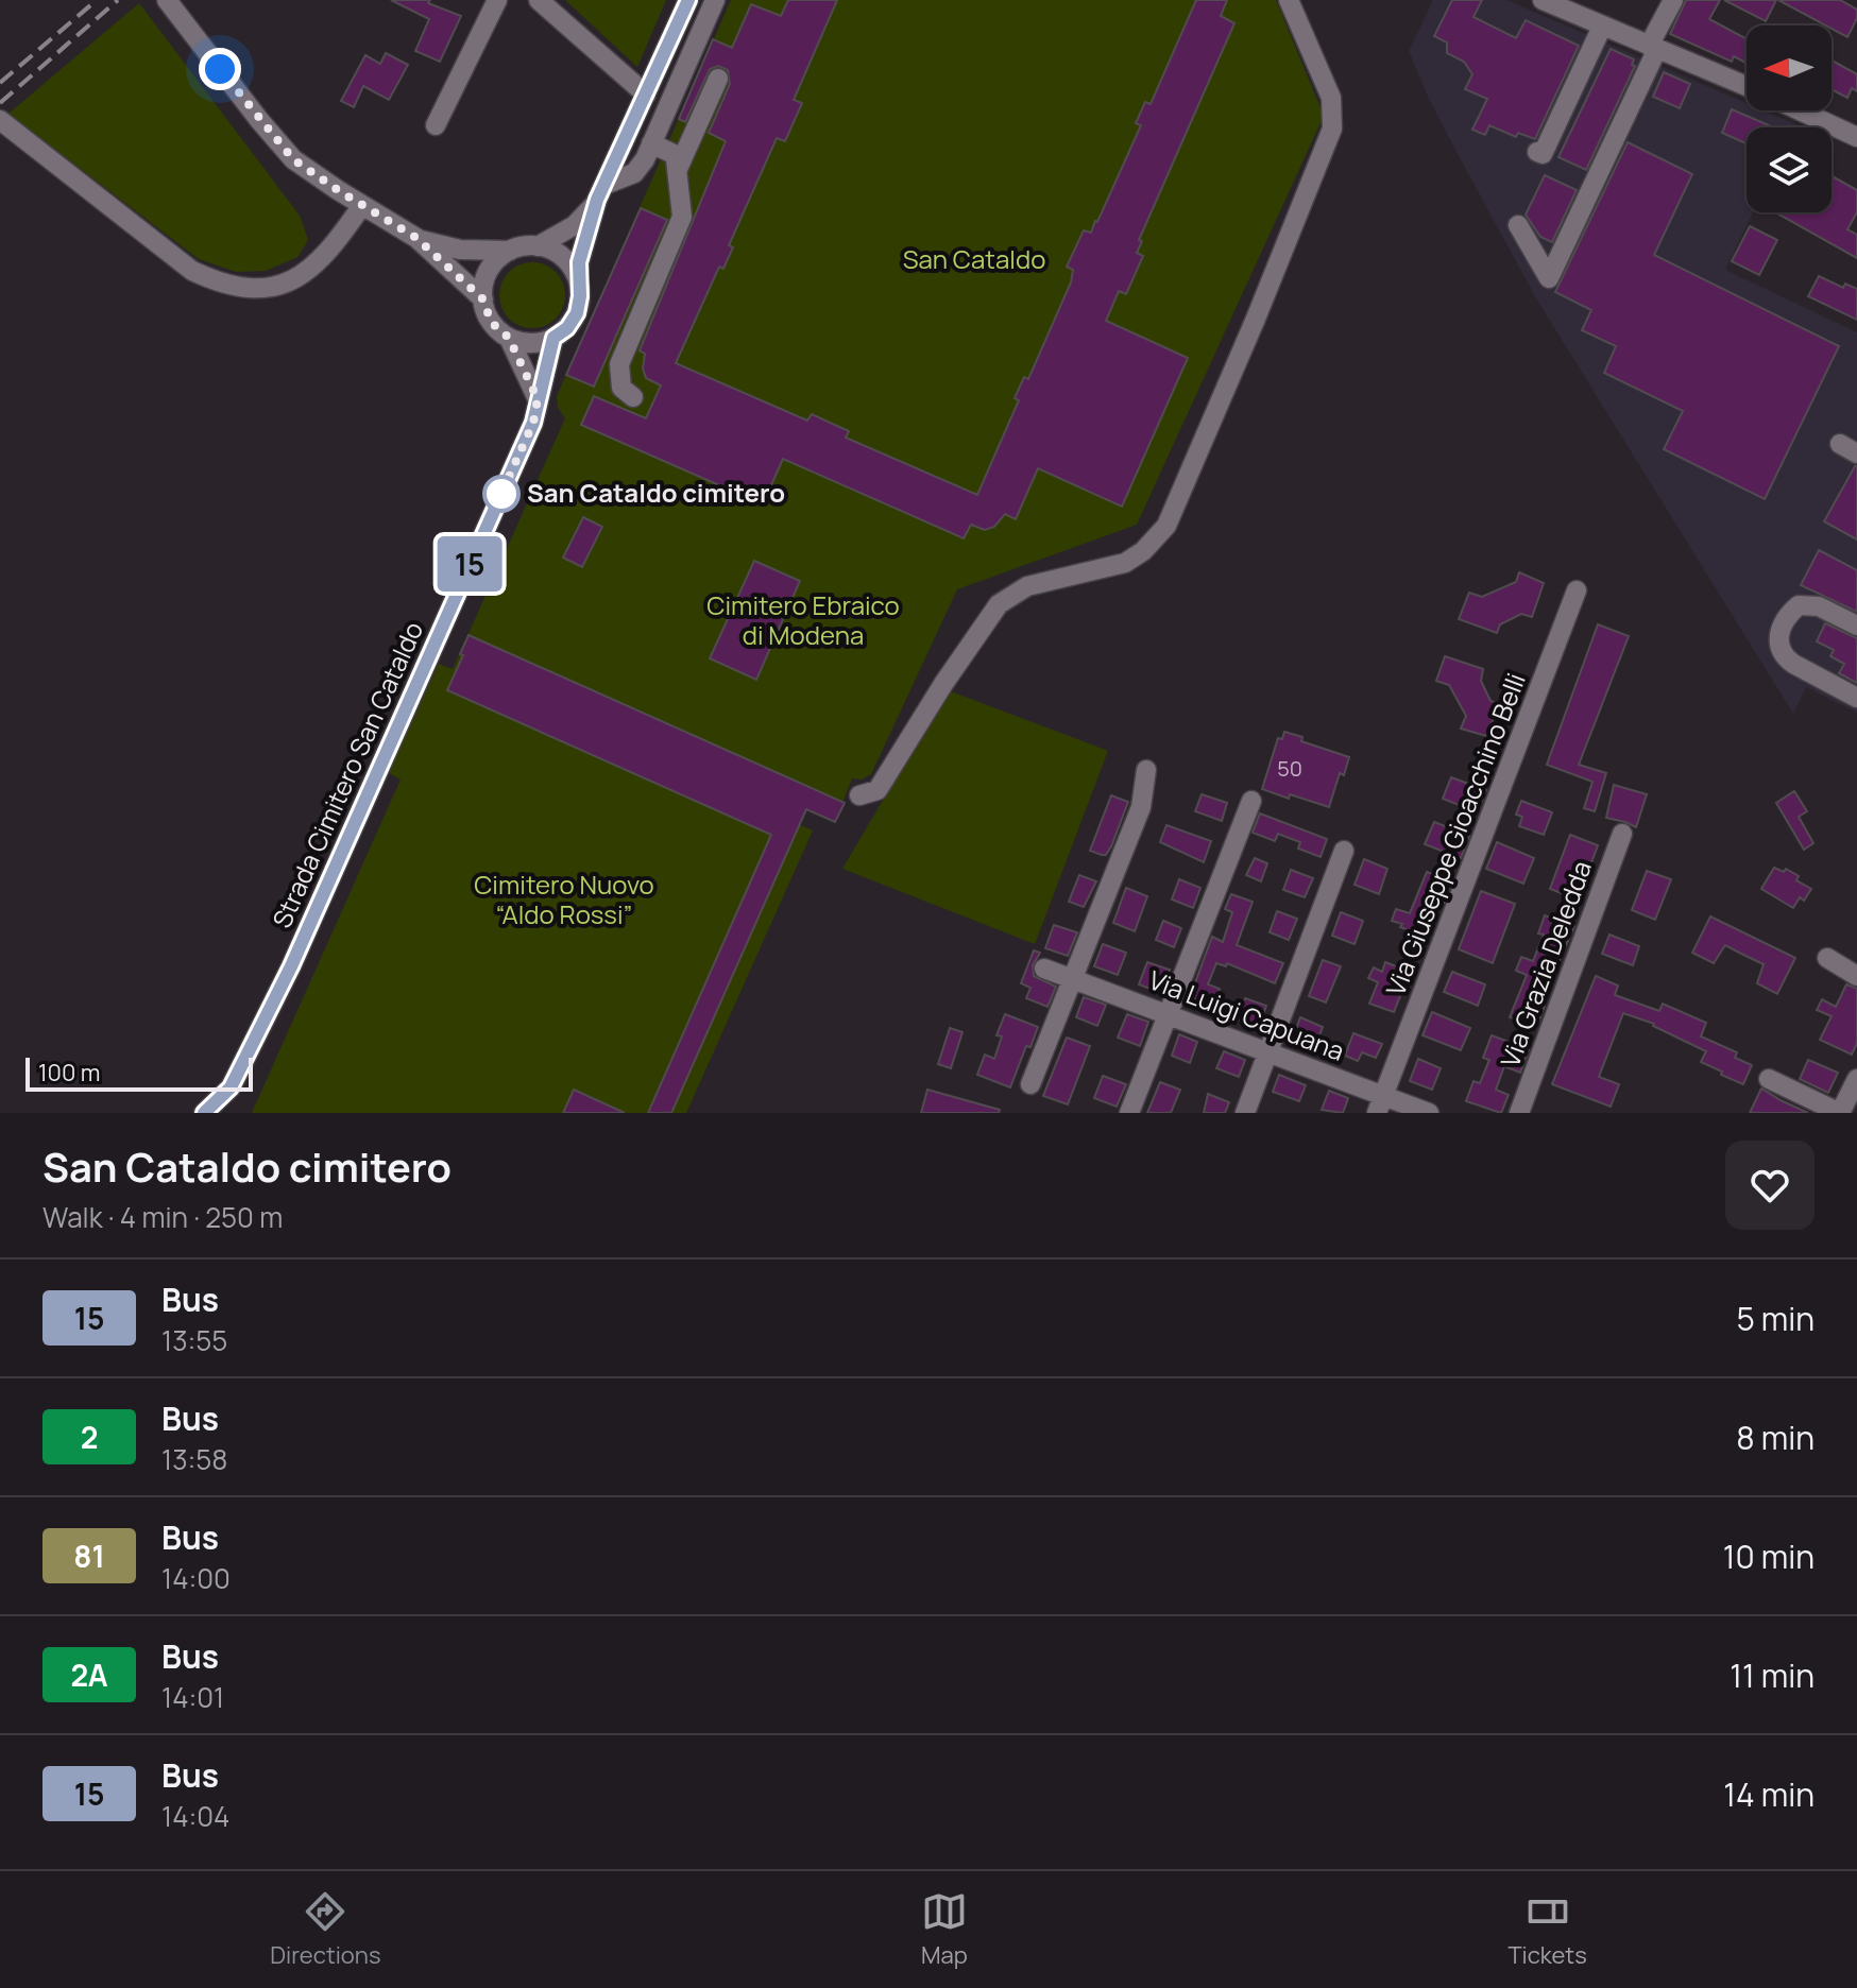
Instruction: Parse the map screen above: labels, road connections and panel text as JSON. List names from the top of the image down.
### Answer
{
  "streets": {
    "street": [
      "Strada Cimitero San Cataldo",
      "Via Giuseppe Gioacchino Belli",
      "Via Grazia Deledda",
      "Via Luigi Capuana"
    ]
  },
  "crossings": [
    ["Via Giuseppe Gioacchino Belli", "Via Luigi Capuana"]
  ],
  "parks": ["San Cataldo", "Cimitero Ebraico di Modena", "Cimitero Nuovo “Aldo Rossi”"],
  "places": ["San Cataldo cimitero"],
  "lines": ["bus line 15"],
  "house_numbers": ["50"],
  "scale_bar": "100 m",
  "north": "left",
  "page": {
    "on_map": "15",
    "scale": "100 m",
    "heading": ["San Cataldo cimitero", "Walk · 4 min · 250 m"],
    "list": [
      {
        "mark": "15",
        "name": "Bus",
        "note": "13:55",
        "value": "5 min"
      },
      {
        "mark": "2",
        "name": "Bus",
        "note": "13:58",
        "value": "8 min"
      },
      {
        "mark": "81",
        "name": "Bus",
        "note": "14:00",
        "value": "10 min"
      },
      {
        "mark": "2A",
        "name": "Bus",
        "note": "14:01",
        "value": "11 min"
      },
      {
        "mark": "15",
        "name": "Bus",
        "note": "14:04",
        "value": "14 min"
      }
    ],
    "tabs": ["Directions", "Map", "Tickets"]
  }
}
